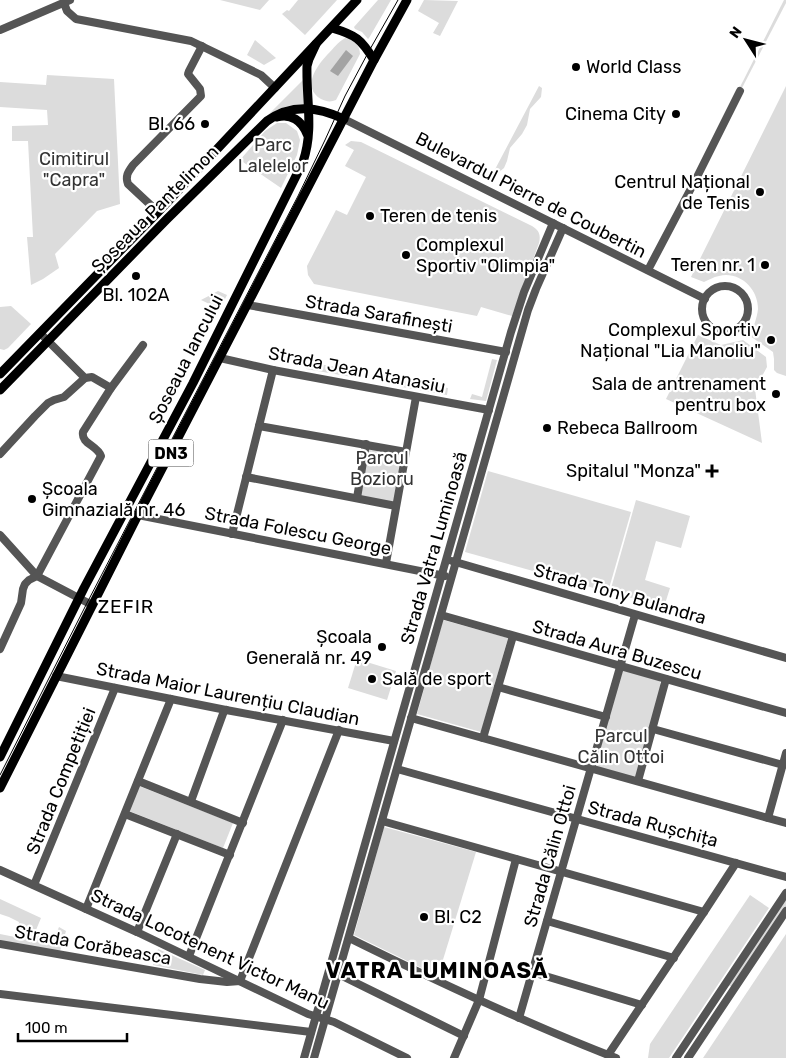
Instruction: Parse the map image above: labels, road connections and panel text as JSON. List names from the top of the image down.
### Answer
{
  "streets": {
    "main road": ["Șoseaua Pantelimon", "Șoseaua Iancului", "DN3"],
    "street": [
      "Bulevardul Pierre de Coubertin",
      "Strada Sarafinești",
      "Strada Jean Atanasiu",
      "Strada Folescu George",
      "Strada Vatra Luminoasă",
      "Strada Tony Bulandra",
      "Strada Aura Buzescu",
      "Strada Maior Laurențiu Claudian",
      "Strada Competiției",
      "Strada Rușchița",
      "Strada Călin Ottoi",
      "Strada Corăbeasca",
      "Strada Locotenent Victor Manu"
    ]
  },
  "crossings": [
    ["Bulevardul Pierre de Coubertin", "Șoseaua Pantelimon"],
    ["Bulevardul Pierre de Coubertin", "Șoseaua Iancului"],
    ["Bulevardul Pierre de Coubertin", "DN3"],
    ["Bulevardul Pierre de Coubertin", "Strada Vatra Luminoasă"],
    ["Șoseaua Pantelimon", "Șoseaua Iancului"],
    ["Șoseaua Pantelimon", "DN3"],
    ["Strada Sarafinești", "Șoseaua Iancului"],
    ["Strada Sarafinești", "Strada Vatra Luminoasă"],
    ["Șoseaua Iancului", "Strada Jean Atanasiu"],
    ["Șoseaua Iancului", "DN3"],
    ["Șoseaua Iancului", "Strada Folescu George"],
    ["Șoseaua Iancului", "Strada Maior Laurențiu Claudian"],
    ["Strada Jean Atanasiu", "Strada Vatra Luminoasă"],
    ["Strada Folescu George", "Strada Vatra Luminoasă"],
    ["Strada Vatra Luminoasă", "Strada Tony Bulandra"],
    ["Strada Vatra Luminoasă", "Strada Aura Buzescu"],
    ["Strada Vatra Luminoasă", "Strada Maior Laurențiu Claudian"],
    ["Strada Vatra Luminoasă", "Strada Rușchița"],
    ["Strada Vatra Luminoasă", "Strada Locotenent Victor Manu"],
    ["Strada Tony Bulandra", "Strada Călin Ottoi"],
    ["Strada Aura Buzescu", "Strada Călin Ottoi"],
    ["Strada Maior Laurențiu Claudian", "Strada Competiției"],
    ["Strada Competiției", "Strada Locotenent Victor Manu"],
    ["Strada Rușchița", "Strada Călin Ottoi"],
    ["Strada Corăbeasca", "Strada Locotenent Victor Manu"]
  ],
  "districts": ["ZEFIR", "VATRA LUMINOASĂ"],
  "parks": [
    "Parc Lalelelor",
    "Cimitirul \"Capra\"",
    "Parcul Bozioru",
    "Parcul Călin Ottoi"
  ],
  "places": {
    "other": [
      "World Class",
      "Cinema City",
      "Bl. 66",
      "Centrul Național de Tenis",
      "Teren de tenis",
      "Complexul Sportiv \"Olimpia\"",
      "Teren nr. 1",
      "Bl. 102A",
      "Complexul Sportiv Național \"Lia Manoliu\"",
      "Sala de antrenament pentru box",
      "Rebeca Ballroom",
      "Școala Gimnazială nr. 46",
      "Școala Generală nr. 49",
      "Sală de sport",
      "Bl. C2"
    ],
    "health": ["Spitalul \"Monza\""]
  },
  "scale_bar": "100 m",
  "north": "top left"
}
